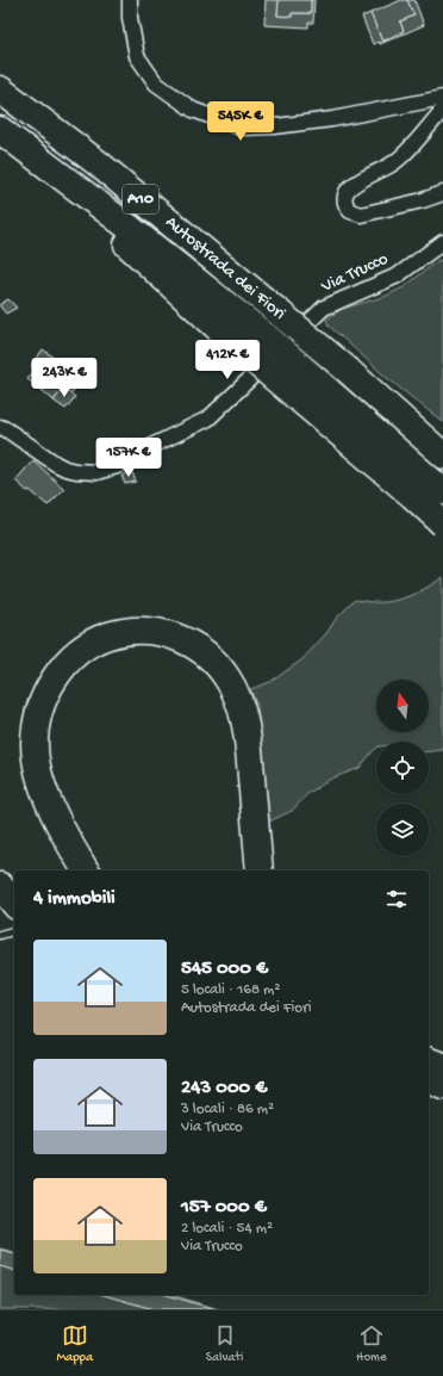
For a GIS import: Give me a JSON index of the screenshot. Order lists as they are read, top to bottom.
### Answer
{
  "streets": {
    "highway": ["A10", "Autostrada dei Fiori"],
    "street": ["Via Trucco"]
  },
  "north": "top",
  "page": {
    "price": [
      "545K €",
      "412K €",
      "243K €",
      "157K €"
    ],
    "heading": "4 immobili",
    "list": [
      {
        "name": "545 000 €",
        "note": "5 locali · 168 m² · Autostrada dei Fiori"
      },
      {
        "name": "243 000 €",
        "note": "3 locali · 86 m² · Via Trucco"
      },
      {
        "name": "157 000 €",
        "note": "2 locali · 54 m² · Via Trucco"
      }
    ],
    "tabs": ["Mappa", "Salvati", "Home"]
  }
}
